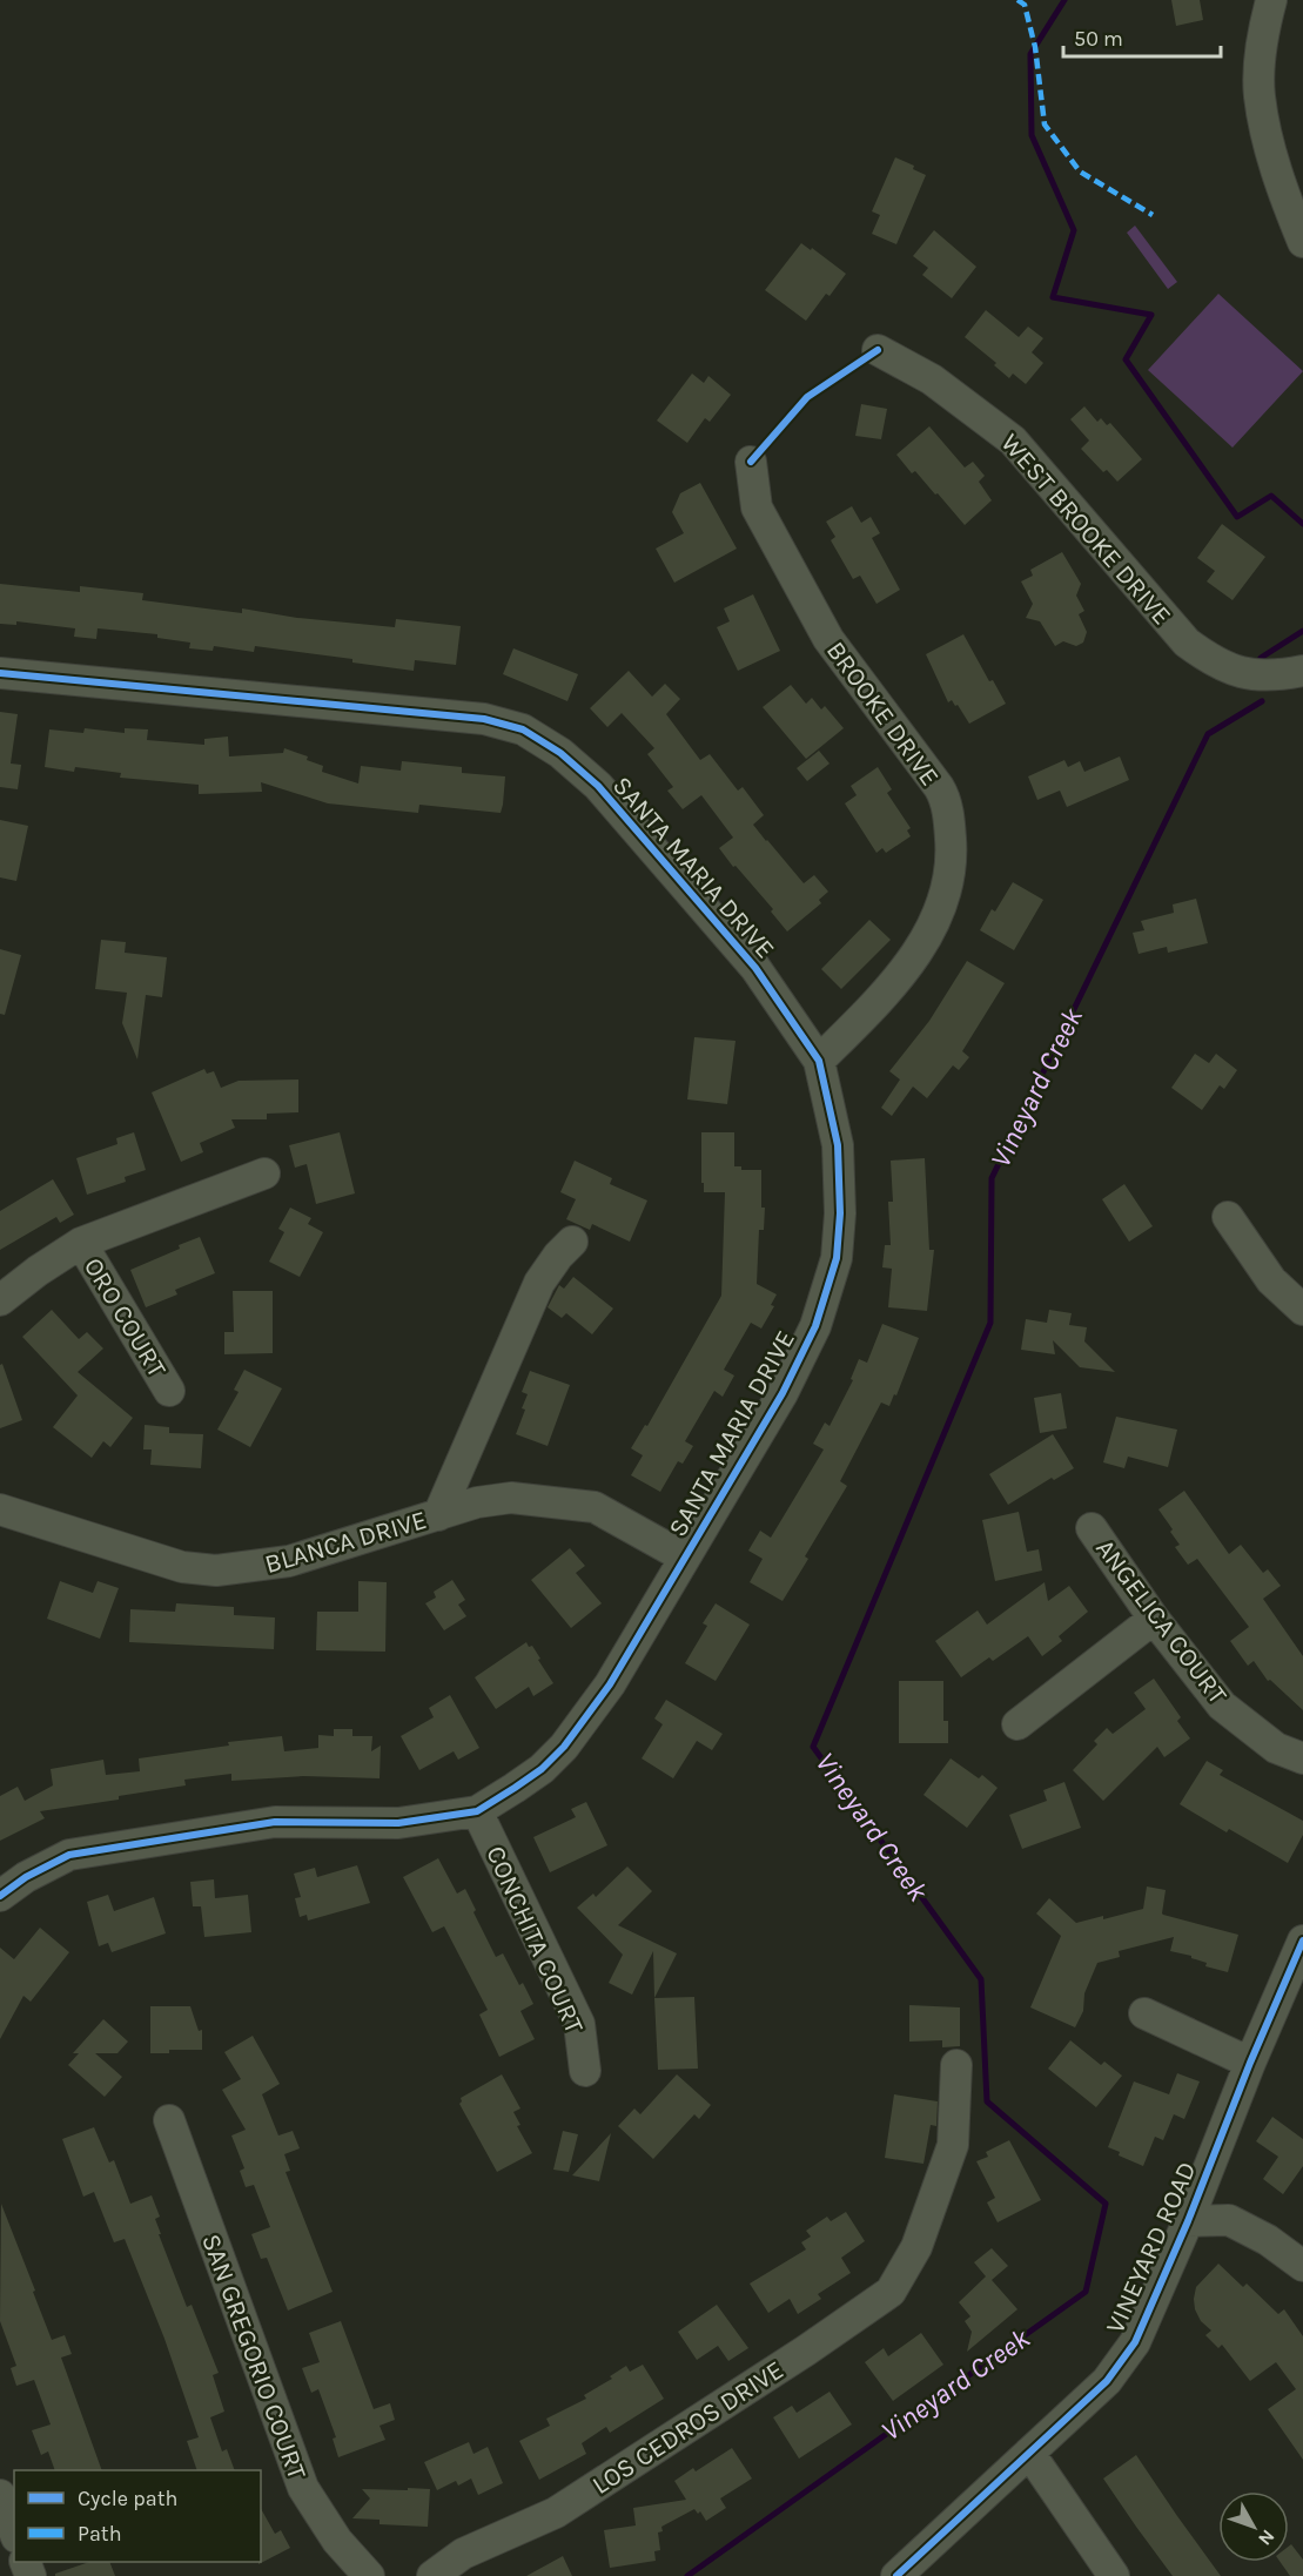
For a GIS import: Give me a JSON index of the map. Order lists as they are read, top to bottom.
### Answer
{
  "streets": {
    "street": [
      "WEST BROOKE DRIVE",
      "BROOKE DRIVE",
      "SANTA MARIA DRIVE",
      "ORO COURT",
      "BLANCA DRIVE",
      "ANGELICA COURT",
      "CONCHITA COURT",
      "VINEYARD ROAD",
      "SAN GREGORIO COURT",
      "LOS CEDROS DRIVE"
    ]
  },
  "crossings": [
    ["BROOKE DRIVE", "SANTA MARIA DRIVE"],
    ["SANTA MARIA DRIVE", "BLANCA DRIVE"],
    ["SANTA MARIA DRIVE", "CONCHITA COURT"]
  ],
  "water": ["Vineyard Creek"],
  "legend": ["Cycle path", "Path"],
  "scale_bar": "50 m",
  "north": "bottom right"
}
